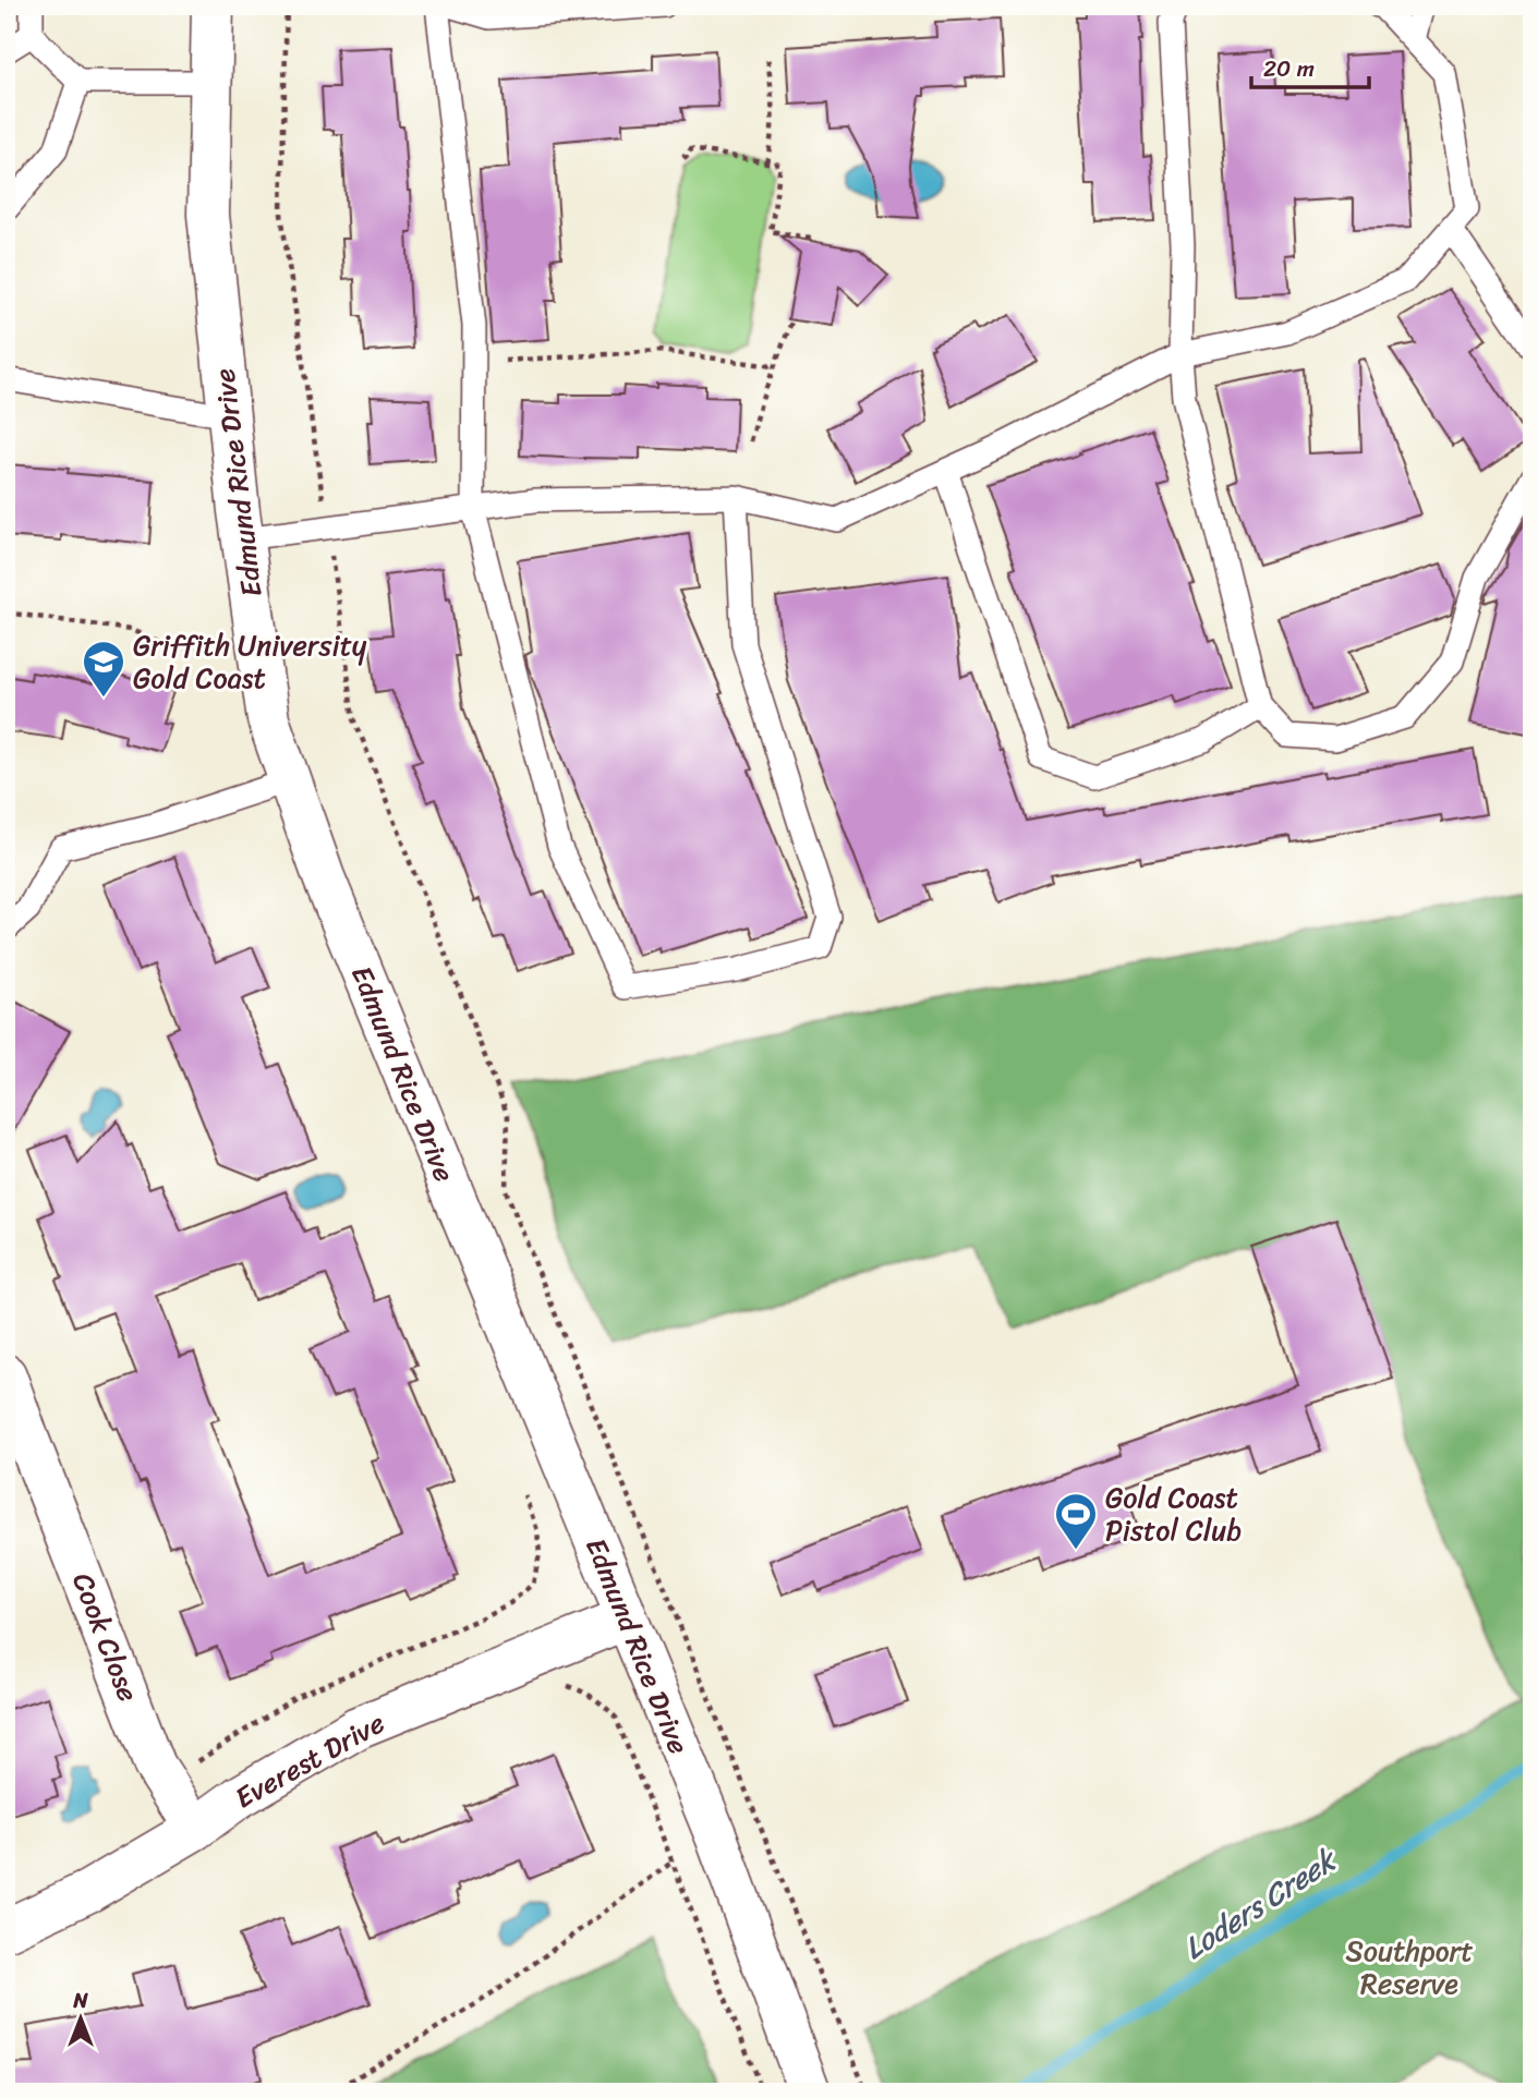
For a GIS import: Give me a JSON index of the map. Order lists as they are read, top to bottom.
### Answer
{
  "streets": {
    "street": ["Edmund Rice Drive", "Cook Close", "Everest Drive"]
  },
  "crossings": [
    ["Edmund Rice Drive", "Everest Drive"],
    ["Cook Close", "Everest Drive"]
  ],
  "water": ["Loders Creek"],
  "parks": ["Southport Reserve"],
  "places": {
    "school or university": ["Griffith University Gold Coast"],
    "sports": ["Gold Coast Pistol Club"]
  },
  "scale_bar": "20 m",
  "north": "top"
}
